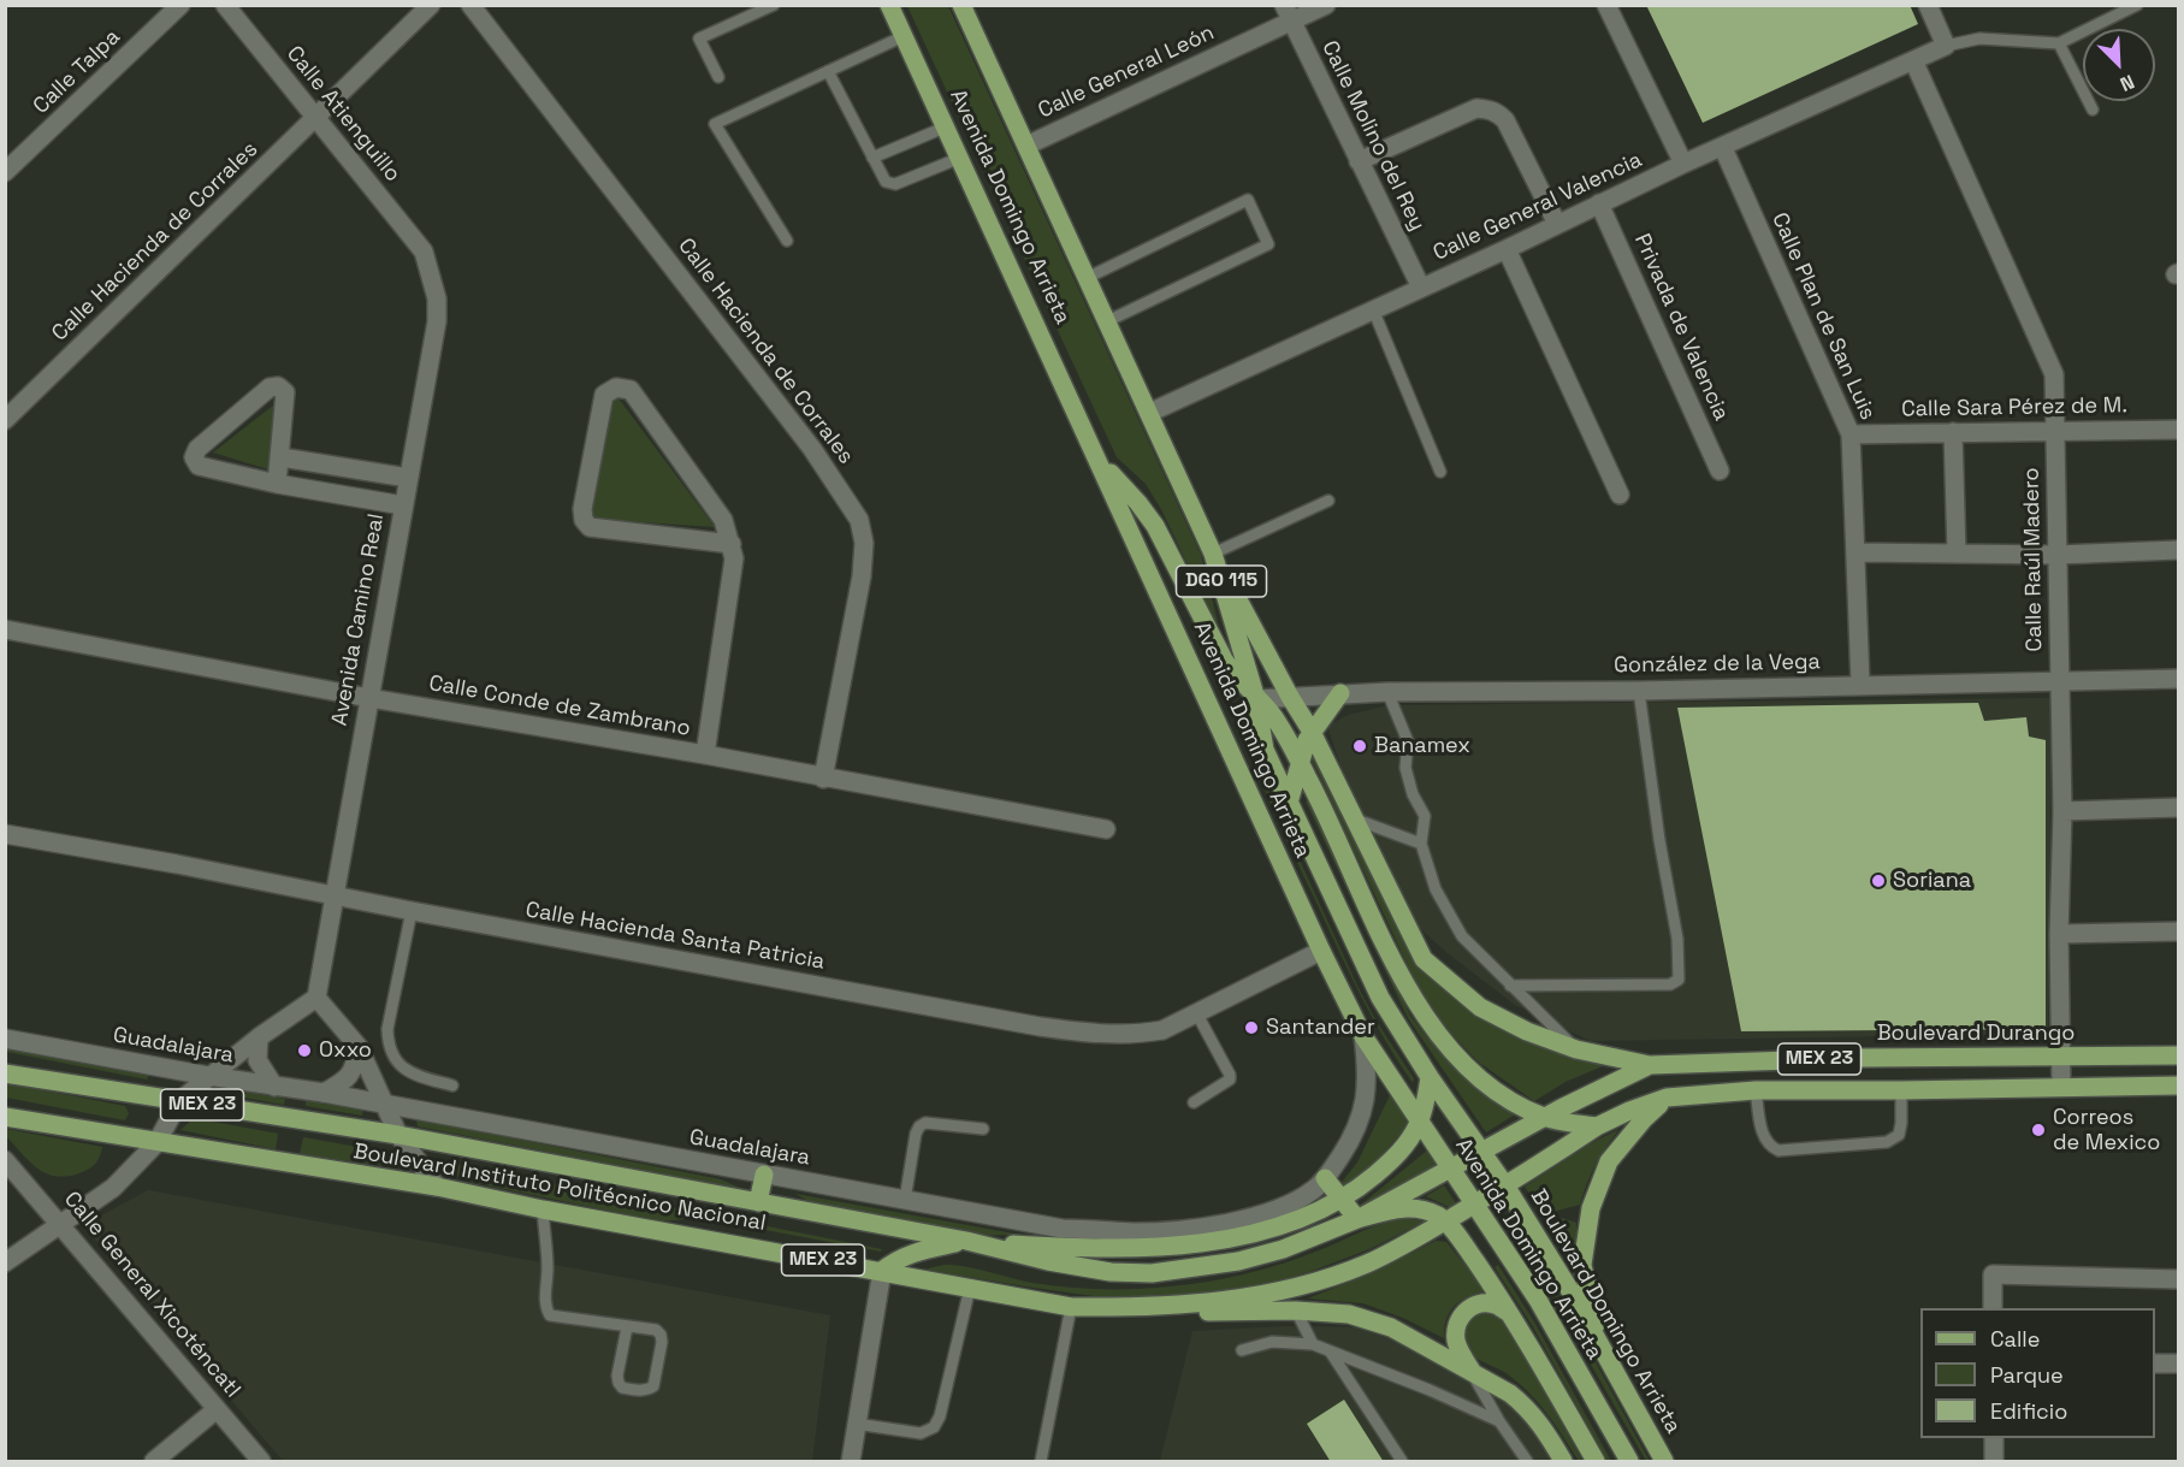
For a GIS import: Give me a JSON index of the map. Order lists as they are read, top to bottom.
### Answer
{
  "streets": {
    "main road": [
      "Avenida Domingo Arrieta",
      "DGO 115",
      "Boulevard Durango",
      "MEX 23",
      "Boulevard Instituto Politécnico Nacional",
      "Boulevard Domingo Arrieta"
    ],
    "street": [
      "Calle Talpa",
      "Calle General León",
      "Calle Atienguillo",
      "Calle Molino del Rey",
      "Calle General Valencia",
      "Calle Hacienda de Corrales",
      "Calle Plan de San Luis",
      "Privada de Valencia",
      "Calle Sara Pérez de M.",
      "Calle Raúl Madero",
      "Avenida Camino Real",
      "González de la Vega",
      "Calle Conde de Zambrano",
      "Calle Hacienda Santa Patricia",
      "Guadalajara",
      "Calle General Xicoténcatl"
    ]
  },
  "crossings": [
    ["Calle General León", "Calle Molino del Rey"],
    ["Calle General León", "Avenida Domingo Arrieta"],
    ["Calle Atienguillo", "Calle Hacienda de Corrales"],
    ["Calle Atienguillo", "Avenida Camino Real"],
    ["Calle Molino del Rey", "Calle General Valencia"],
    ["Avenida Domingo Arrieta", "Calle General Valencia"],
    ["Avenida Domingo Arrieta", "González de la Vega"],
    ["Avenida Domingo Arrieta", "Calle Hacienda Santa Patricia"],
    ["Avenida Domingo Arrieta", "Boulevard Durango"],
    ["Avenida Domingo Arrieta", "Guadalajara"],
    ["Avenida Domingo Arrieta", "MEX 23"],
    ["Avenida Domingo Arrieta", "Boulevard Instituto Politécnico Nacional"],
    ["Avenida Domingo Arrieta", "Boulevard Domingo Arrieta"],
    ["Calle General Valencia", "Calle Plan de San Luis"],
    ["Calle General Valencia", "Privada de Valencia"],
    ["Calle General Valencia", "Calle Raúl Madero"],
    ["Calle Hacienda de Corrales", "Calle Conde de Zambrano"],
    ["Calle Plan de San Luis", "Calle Sara Pérez de M."],
    ["Calle Plan de San Luis", "González de la Vega"],
    ["Calle Sara Pérez de M.", "Calle Raúl Madero"],
    ["Calle Raúl Madero", "González de la Vega"],
    ["Calle Raúl Madero", "Boulevard Durango"],
    ["Calle Raúl Madero", "MEX 23"],
    ["Avenida Camino Real", "Calle Conde de Zambrano"],
    ["Avenida Camino Real", "Calle Hacienda Santa Patricia"],
    ["Avenida Camino Real", "Guadalajara"],
    ["Boulevard Durango", "MEX 23"],
    ["MEX 23", "Boulevard Instituto Politécnico Nacional"],
    ["MEX 23", "Boulevard Domingo Arrieta"]
  ],
  "places": [
    "Banamex",
    "Soriana",
    "Santander",
    "Oxxo",
    "Correos de Mexico"
  ],
  "legend": ["Calle", "Parque", "Edificio"],
  "north": "bottom right"
}
